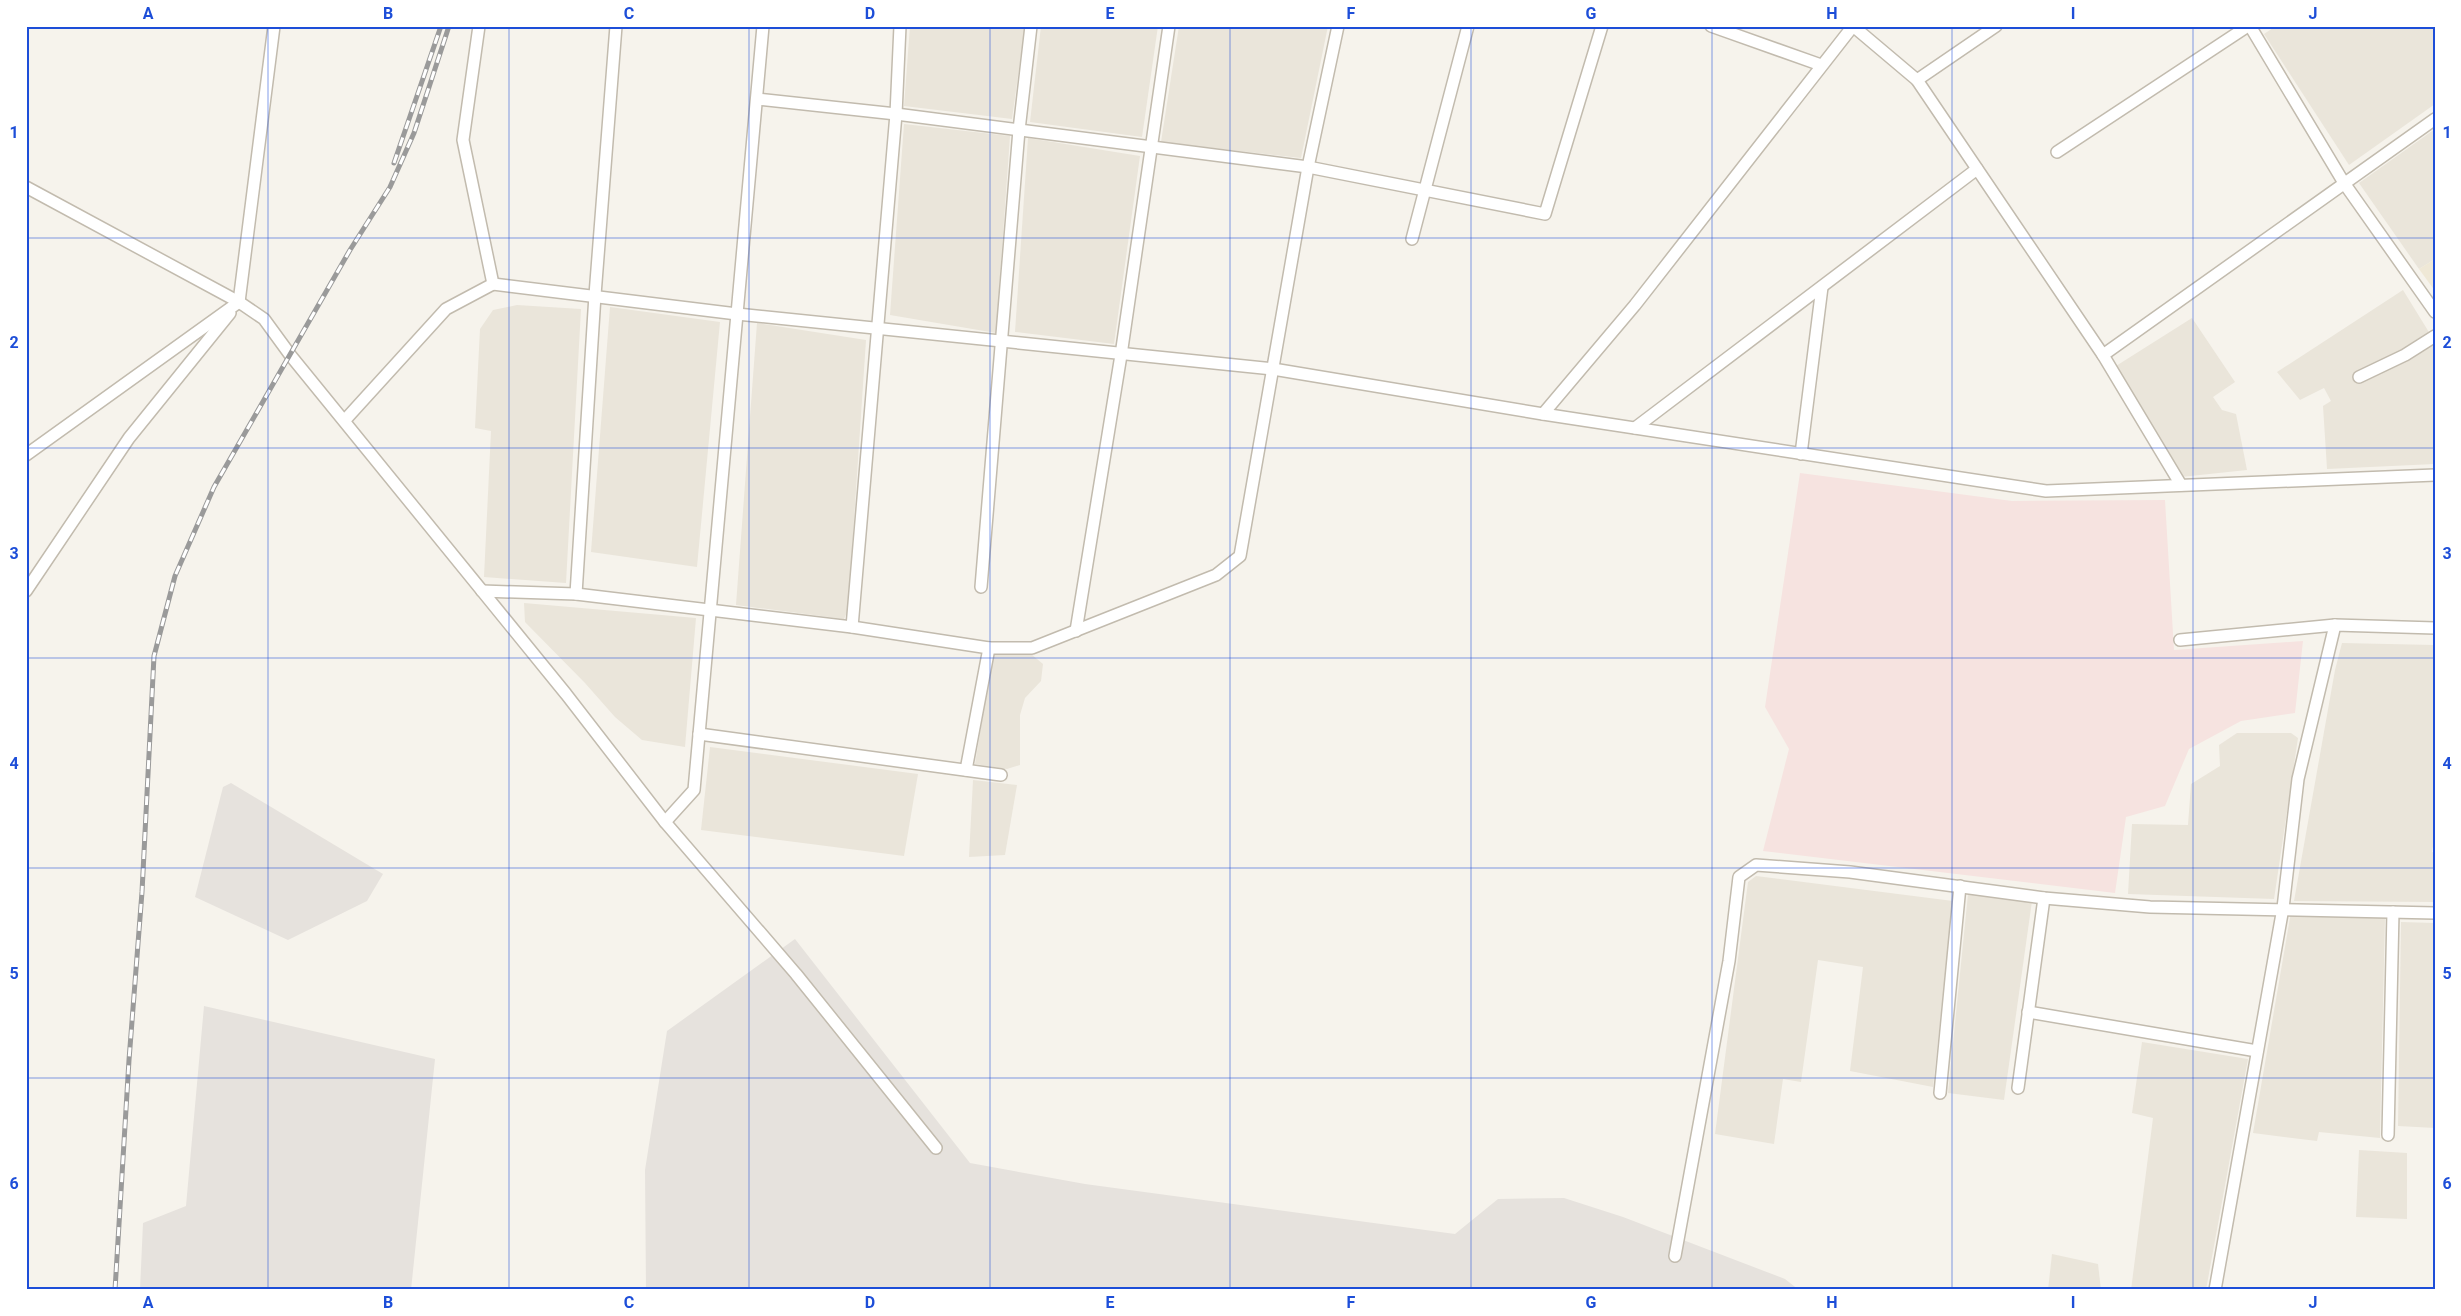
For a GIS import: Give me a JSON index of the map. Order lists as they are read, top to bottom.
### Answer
{
  "grid": {
    "columns": [
      "A",
      "B",
      "C",
      "D",
      "E",
      "F",
      "G",
      "H",
      "I",
      "J"
    ],
    "rows": [
      "1",
      "2",
      "3",
      "4",
      "5",
      "6"
    ]
  }
}
